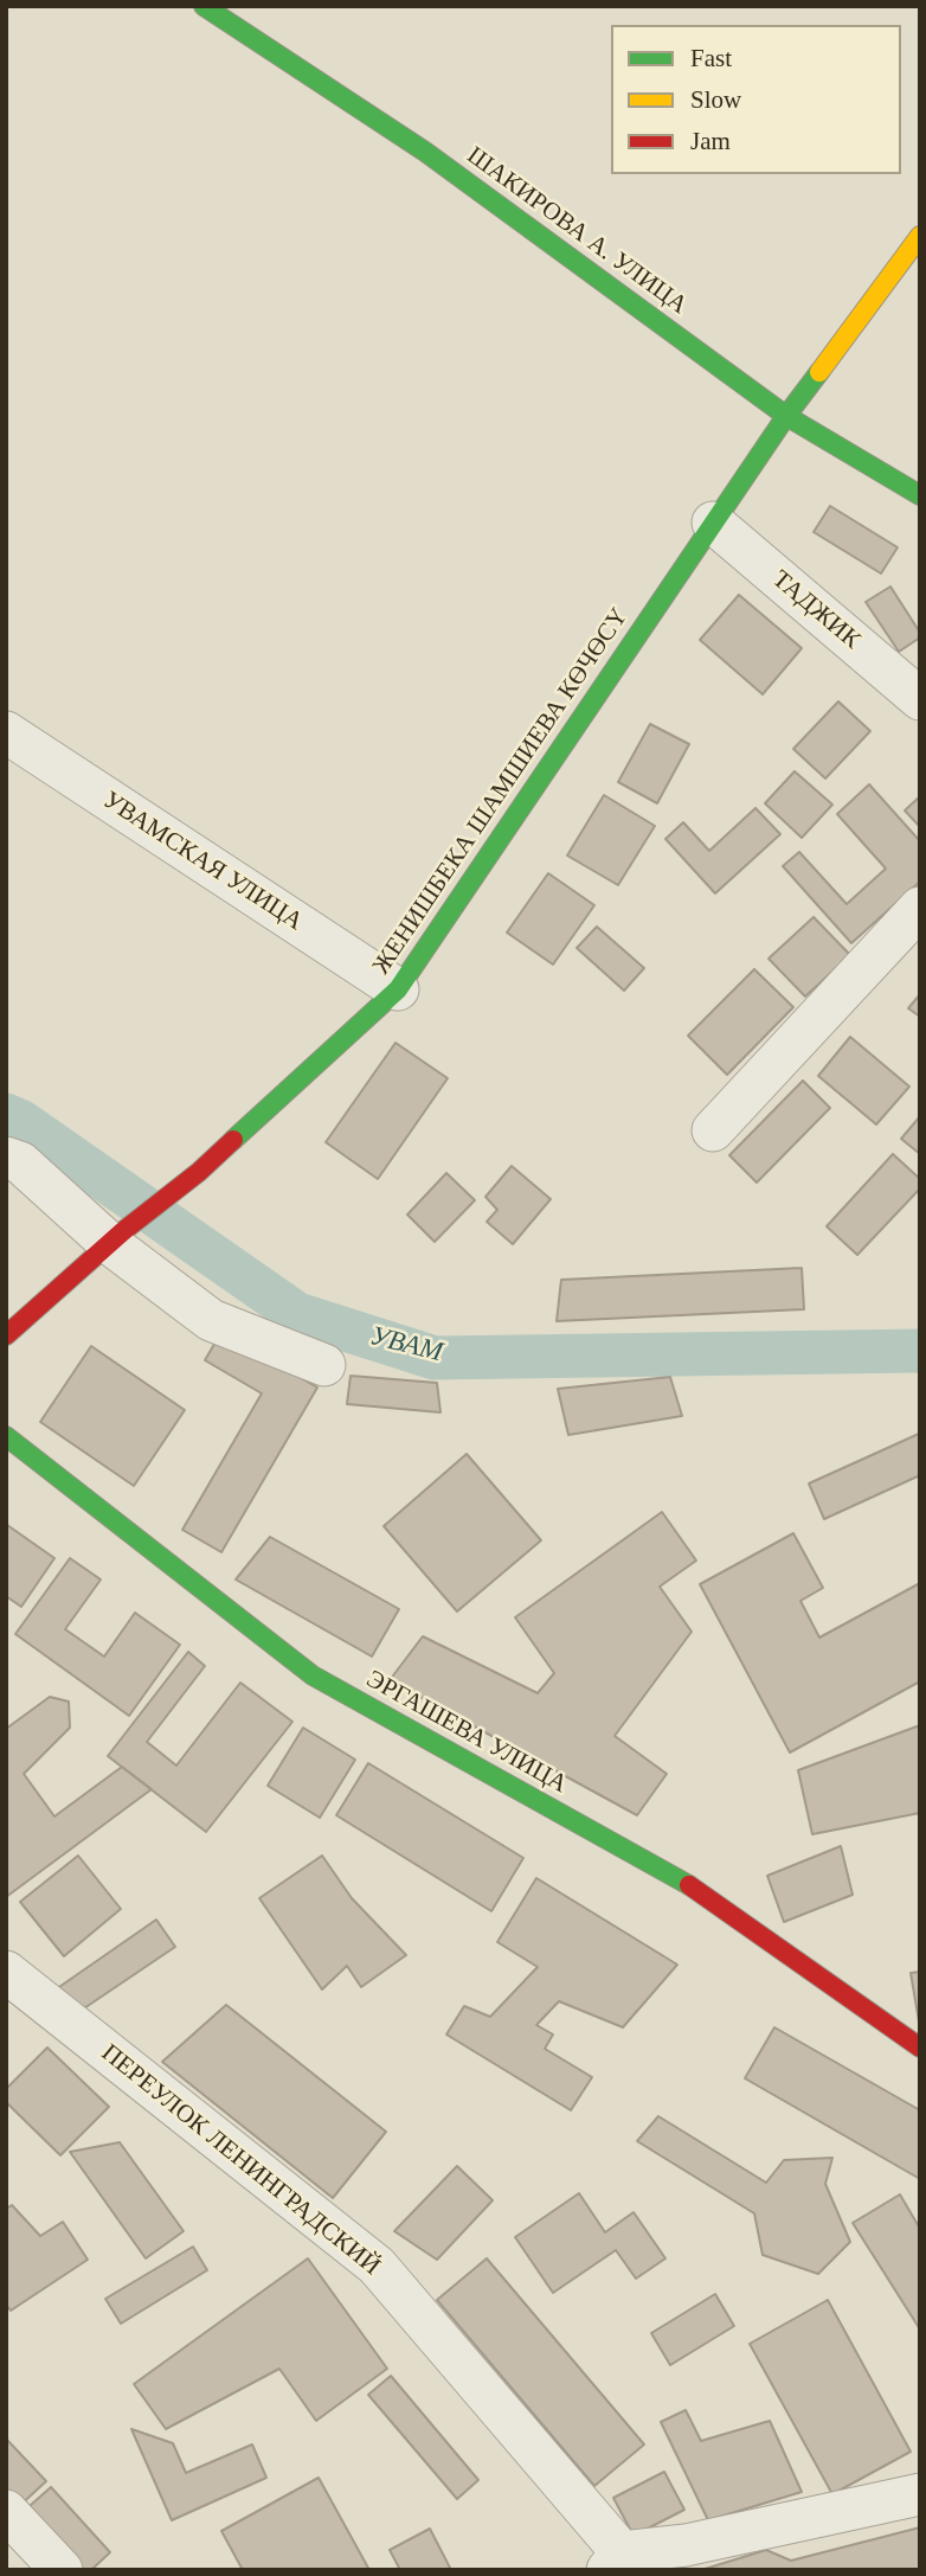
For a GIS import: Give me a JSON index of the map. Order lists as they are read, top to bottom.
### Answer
{
  "streets": {
    "street": [
      "ШАКИРОВА А. УЛИЦА",
      "ТАДЖИК",
      "ЖЕНИШБЕКА ШАМШИЕВА КӨЧӨСҮ",
      "УВАМСКАЯ УЛИЦА",
      "ЭРГАШЕВА УЛИЦА",
      "ПЕРЕУЛОК ЛЕНИНГРАДСКИЙ"
    ]
  },
  "crossings": [
    ["ШАКИРОВА А. УЛИЦА", "ЖЕНИШБЕКА ШАМШИЕВА КӨЧӨСҮ"],
    ["ТАДЖИК", "ЖЕНИШБЕКА ШАМШИЕВА КӨЧӨСҮ"],
    ["ЖЕНИШБЕКА ШАМШИЕВА КӨЧӨСҮ", "УВАМСКАЯ УЛИЦА"]
  ],
  "water": ["УВАМ"],
  "legend": ["Fast", "Slow", "Jam"]
}
